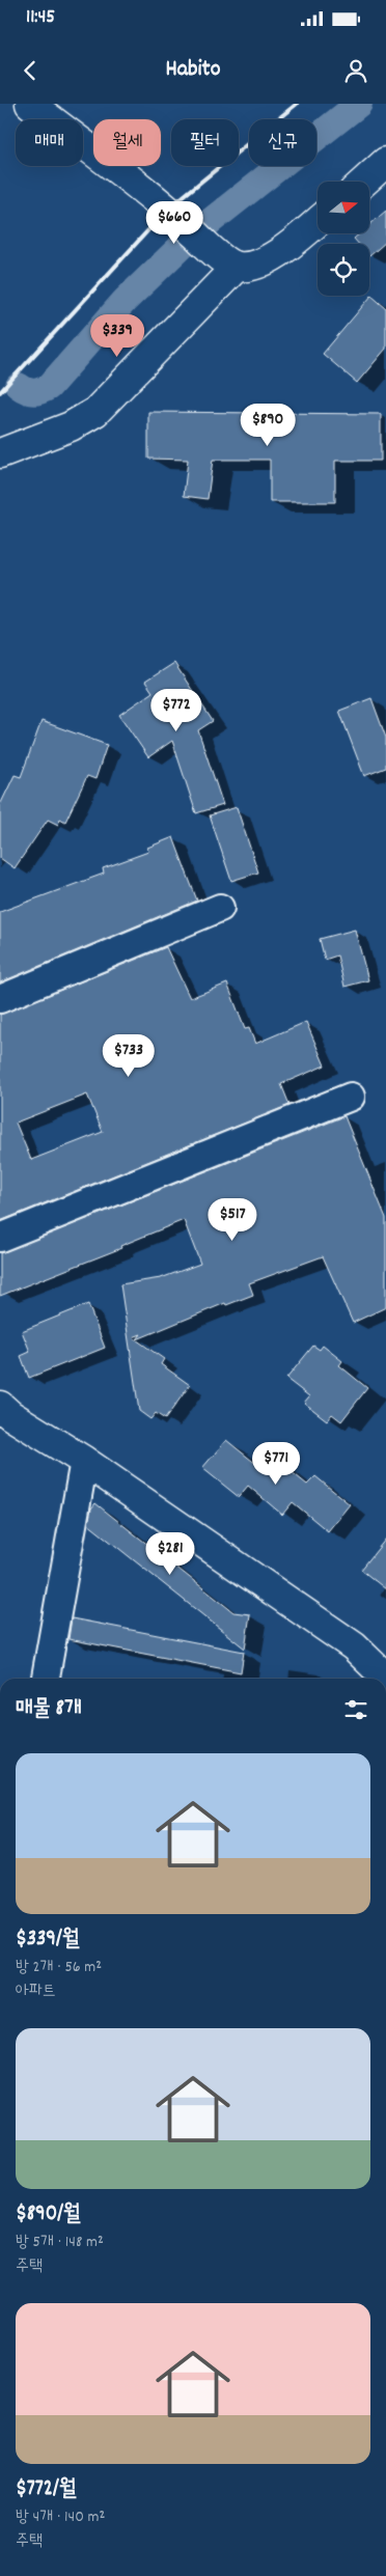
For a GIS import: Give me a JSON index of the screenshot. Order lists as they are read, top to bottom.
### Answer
{
  "north": "right",
  "page": {
    "status": "11:45",
    "header": "Habito",
    "chip": [
      "매매",
      "월세",
      "필터",
      "신규"
    ],
    "price": [
      "$660",
      "$339",
      "$890",
      "$772",
      "$733",
      "$517",
      "$771",
      "$281"
    ],
    "heading": "매물 8개",
    "list": [
      {
        "name": "$339/월",
        "note": "방 2개 · 56 m² · 아파트"
      },
      {
        "name": "$890/월",
        "note": "방 5개 · 148 m² · 주택"
      },
      {
        "name": "$772/월",
        "note": "방 4개 · 140 m² · 주택"
      }
    ]
  }
}
